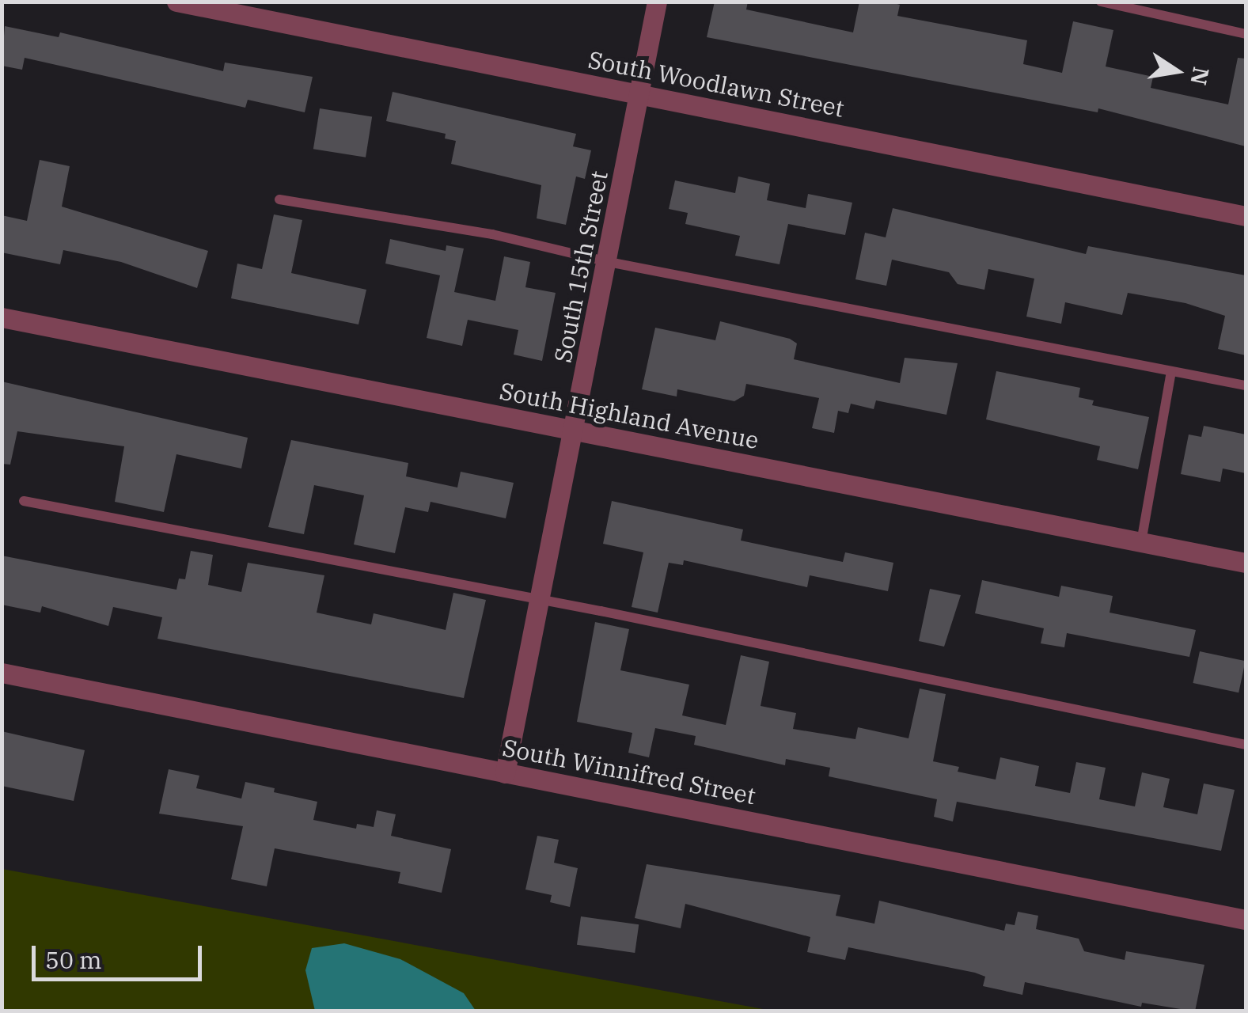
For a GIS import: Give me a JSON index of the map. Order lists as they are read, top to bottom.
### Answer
{
  "streets": {
    "street": [
      "South Woodlawn Street",
      "South 15th Street",
      "South Highland Avenue",
      "South Winnifred Street"
    ]
  },
  "crossings": [
    ["South Woodlawn Street", "South 15th Street"],
    ["South 15th Street", "South Highland Avenue"],
    ["South 15th Street", "South Winnifred Street"]
  ],
  "scale_bar": "50 m",
  "north": "right"
}
